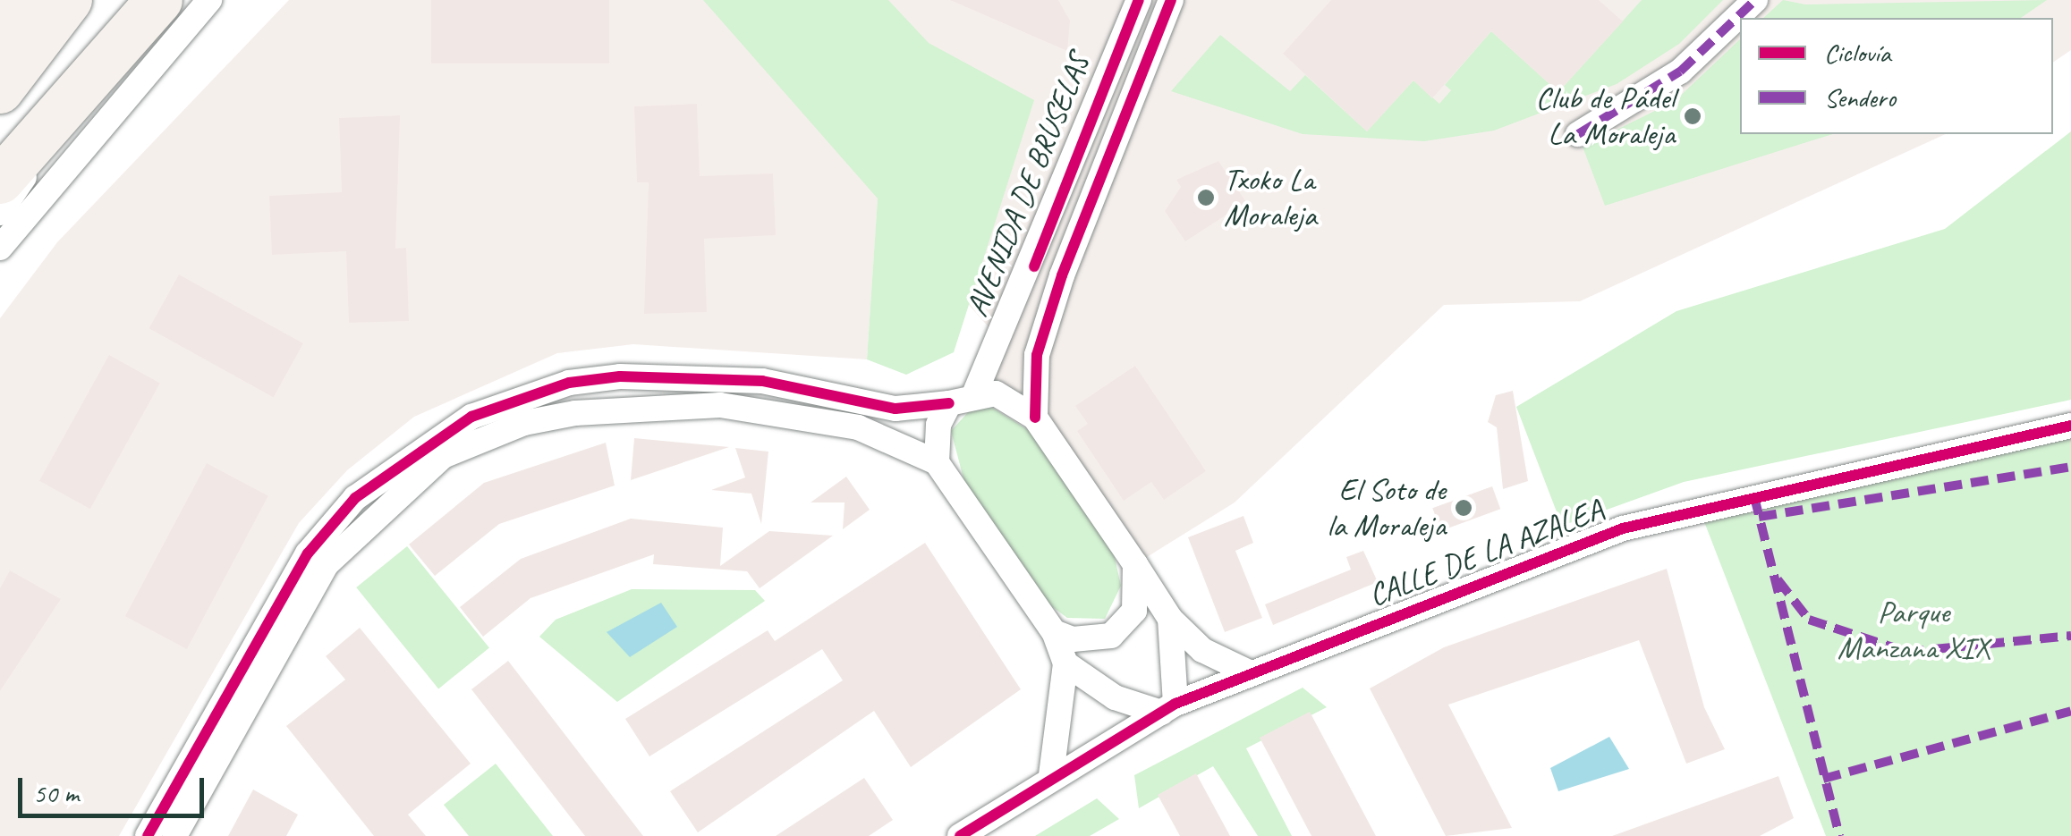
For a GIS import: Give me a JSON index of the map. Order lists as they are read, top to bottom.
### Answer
{
  "streets": {
    "street": ["AVENIDA DE BRUSELAS", "CALLE DE LA AZALEA"]
  },
  "parks": ["Parque Manzana XIX"],
  "places": ["Club de Pádel La Moraleja", "Txoko La Moraleja", "El Soto de la Moraleja"],
  "legend": ["Ciclovía", "Sendero"],
  "scale_bar": "50 m"
}
